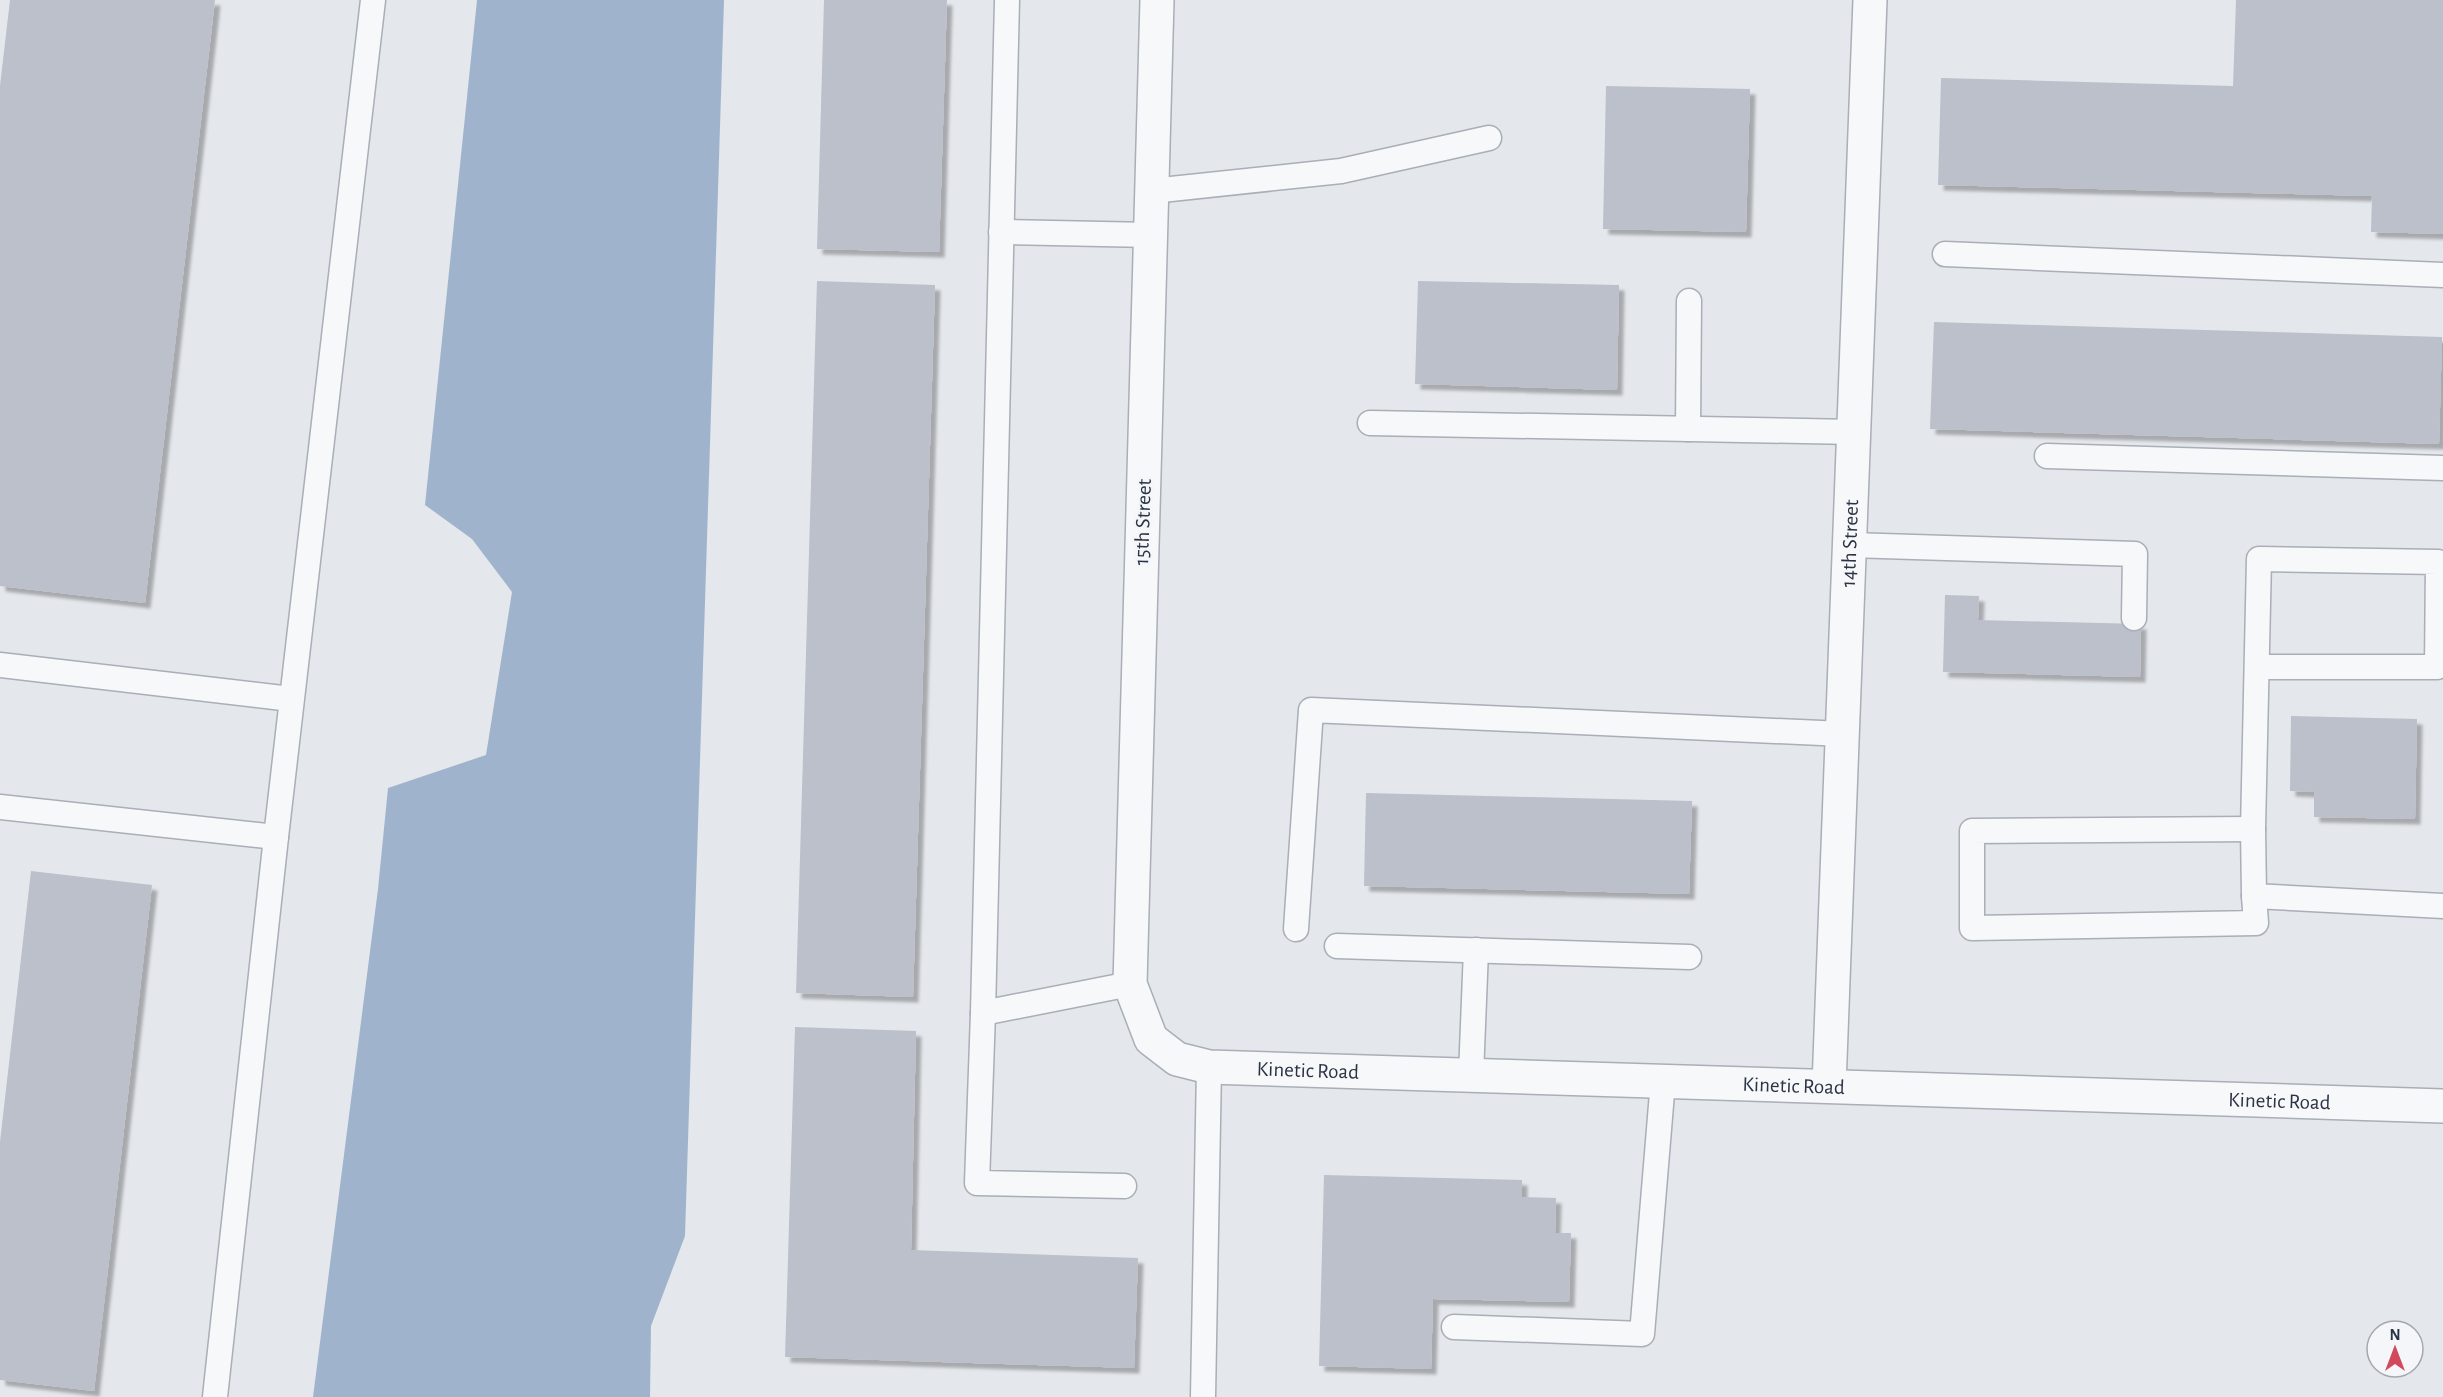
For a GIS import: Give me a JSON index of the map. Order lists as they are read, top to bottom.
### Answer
{
  "streets": {
    "street": ["15th Street", "14th Street", "Kinetic Road"]
  },
  "crossings": [
    ["15th Street", "Kinetic Road"],
    ["14th Street", "Kinetic Road"]
  ],
  "north": "top"
}
